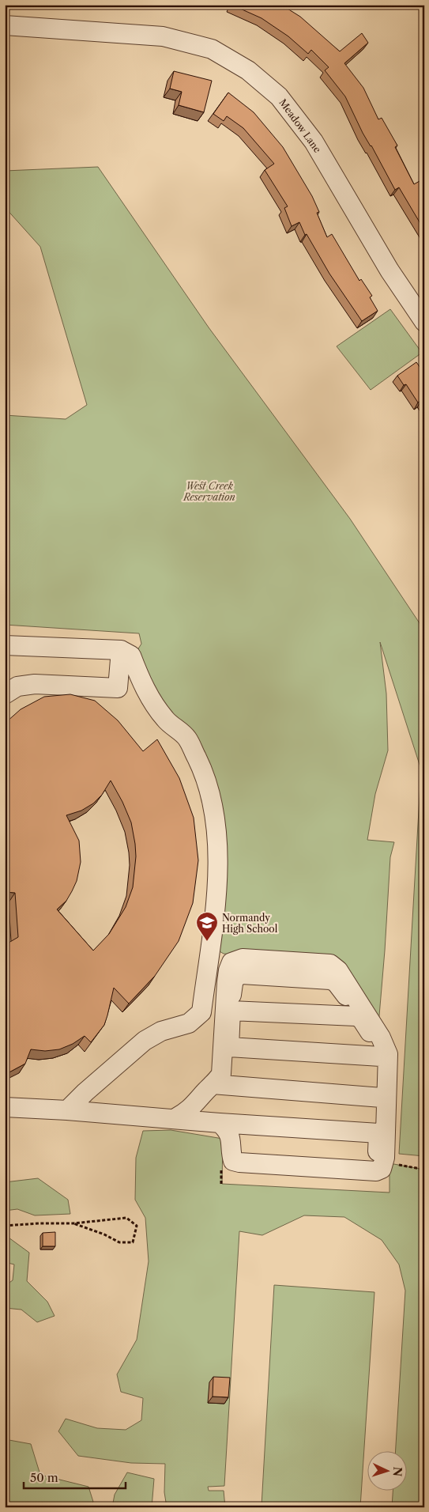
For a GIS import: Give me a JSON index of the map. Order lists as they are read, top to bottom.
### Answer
{
  "streets": {
    "street": ["Meadow Lane"]
  },
  "parks": ["West Creek Reservation"],
  "places": {
    "school or university": ["Normandy High School"]
  },
  "scale_bar": "50 m",
  "north": "right"
}
